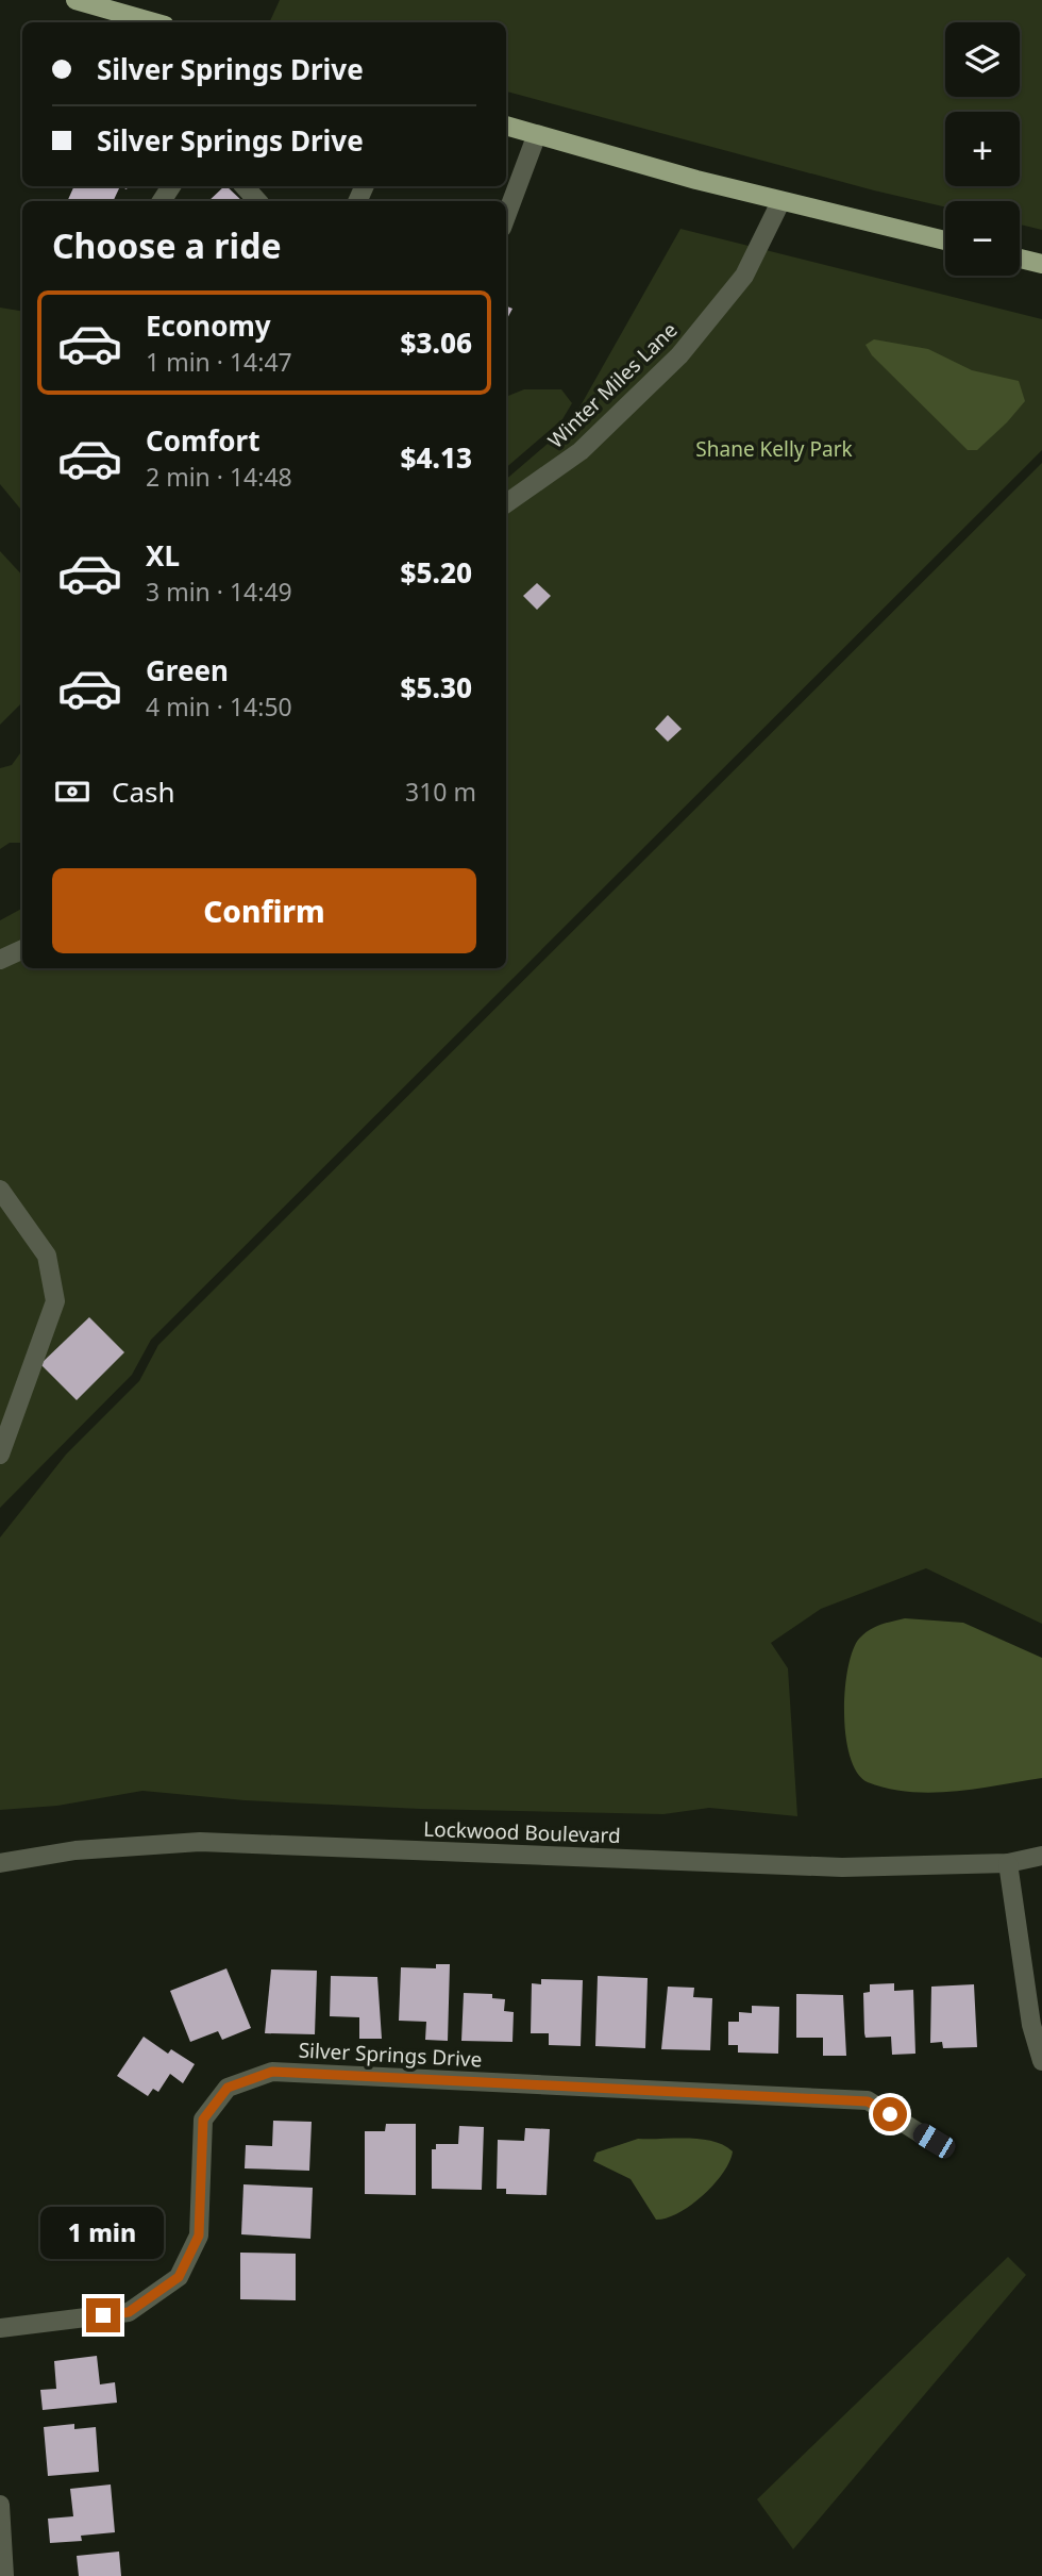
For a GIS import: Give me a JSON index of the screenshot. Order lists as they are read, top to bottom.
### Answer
{
  "streets": {
    "street": ["Winter Miles Lane", "Lockwood Boulevard", "Silver Springs Drive"]
  },
  "parks": ["Shane Kelly Park"],
  "page": {
    "map_buttons": ["+", "−"],
    "banner": ["Silver Springs Drive", "Silver Springs Drive"],
    "heading": "Choose a ride",
    "list": [
      {
        "name": "Economy",
        "note": "1 min · 14:47",
        "value": "$3.06"
      },
      {
        "name": "Comfort",
        "note": "2 min · 14:48",
        "value": "$4.13"
      },
      {
        "name": "XL",
        "note": "3 min · 14:49",
        "value": "$5.20"
      },
      {
        "name": "Green",
        "note": "4 min · 14:50",
        "value": "$5.30"
      }
    ],
    "pay": ["Cash", "310 m"],
    "buttons": "Confirm",
    "bubble": "1 min"
  }
}
